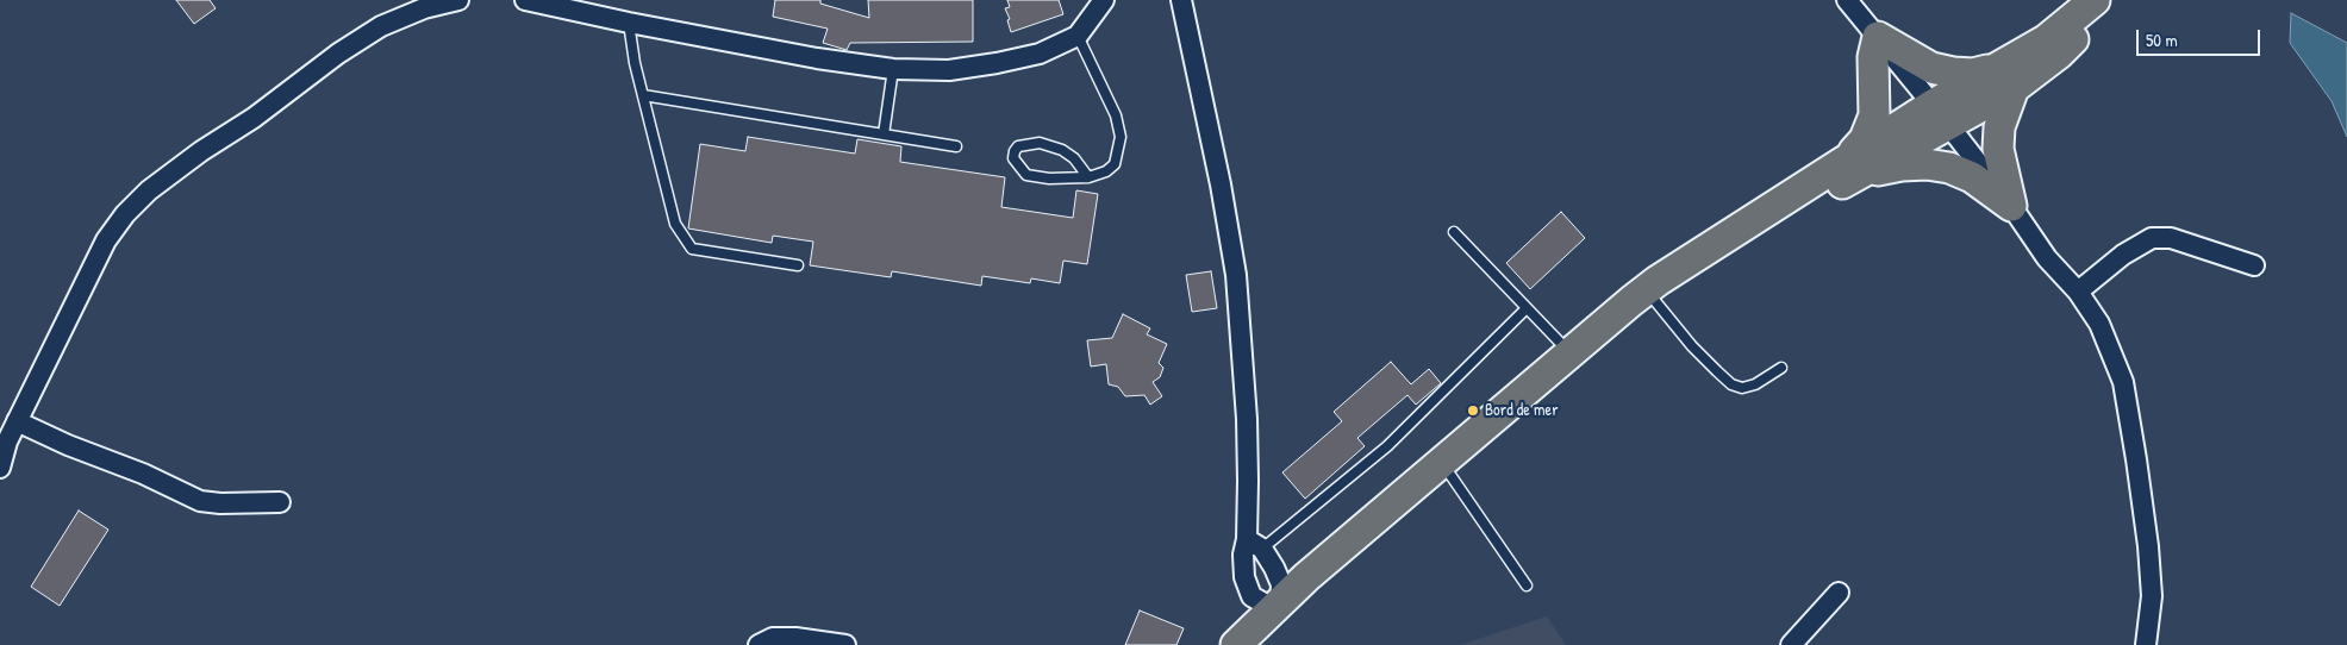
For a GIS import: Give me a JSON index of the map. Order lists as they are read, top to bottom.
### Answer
{
  "places": ["Bord de mer"],
  "scale_bar": "50 m"
}
